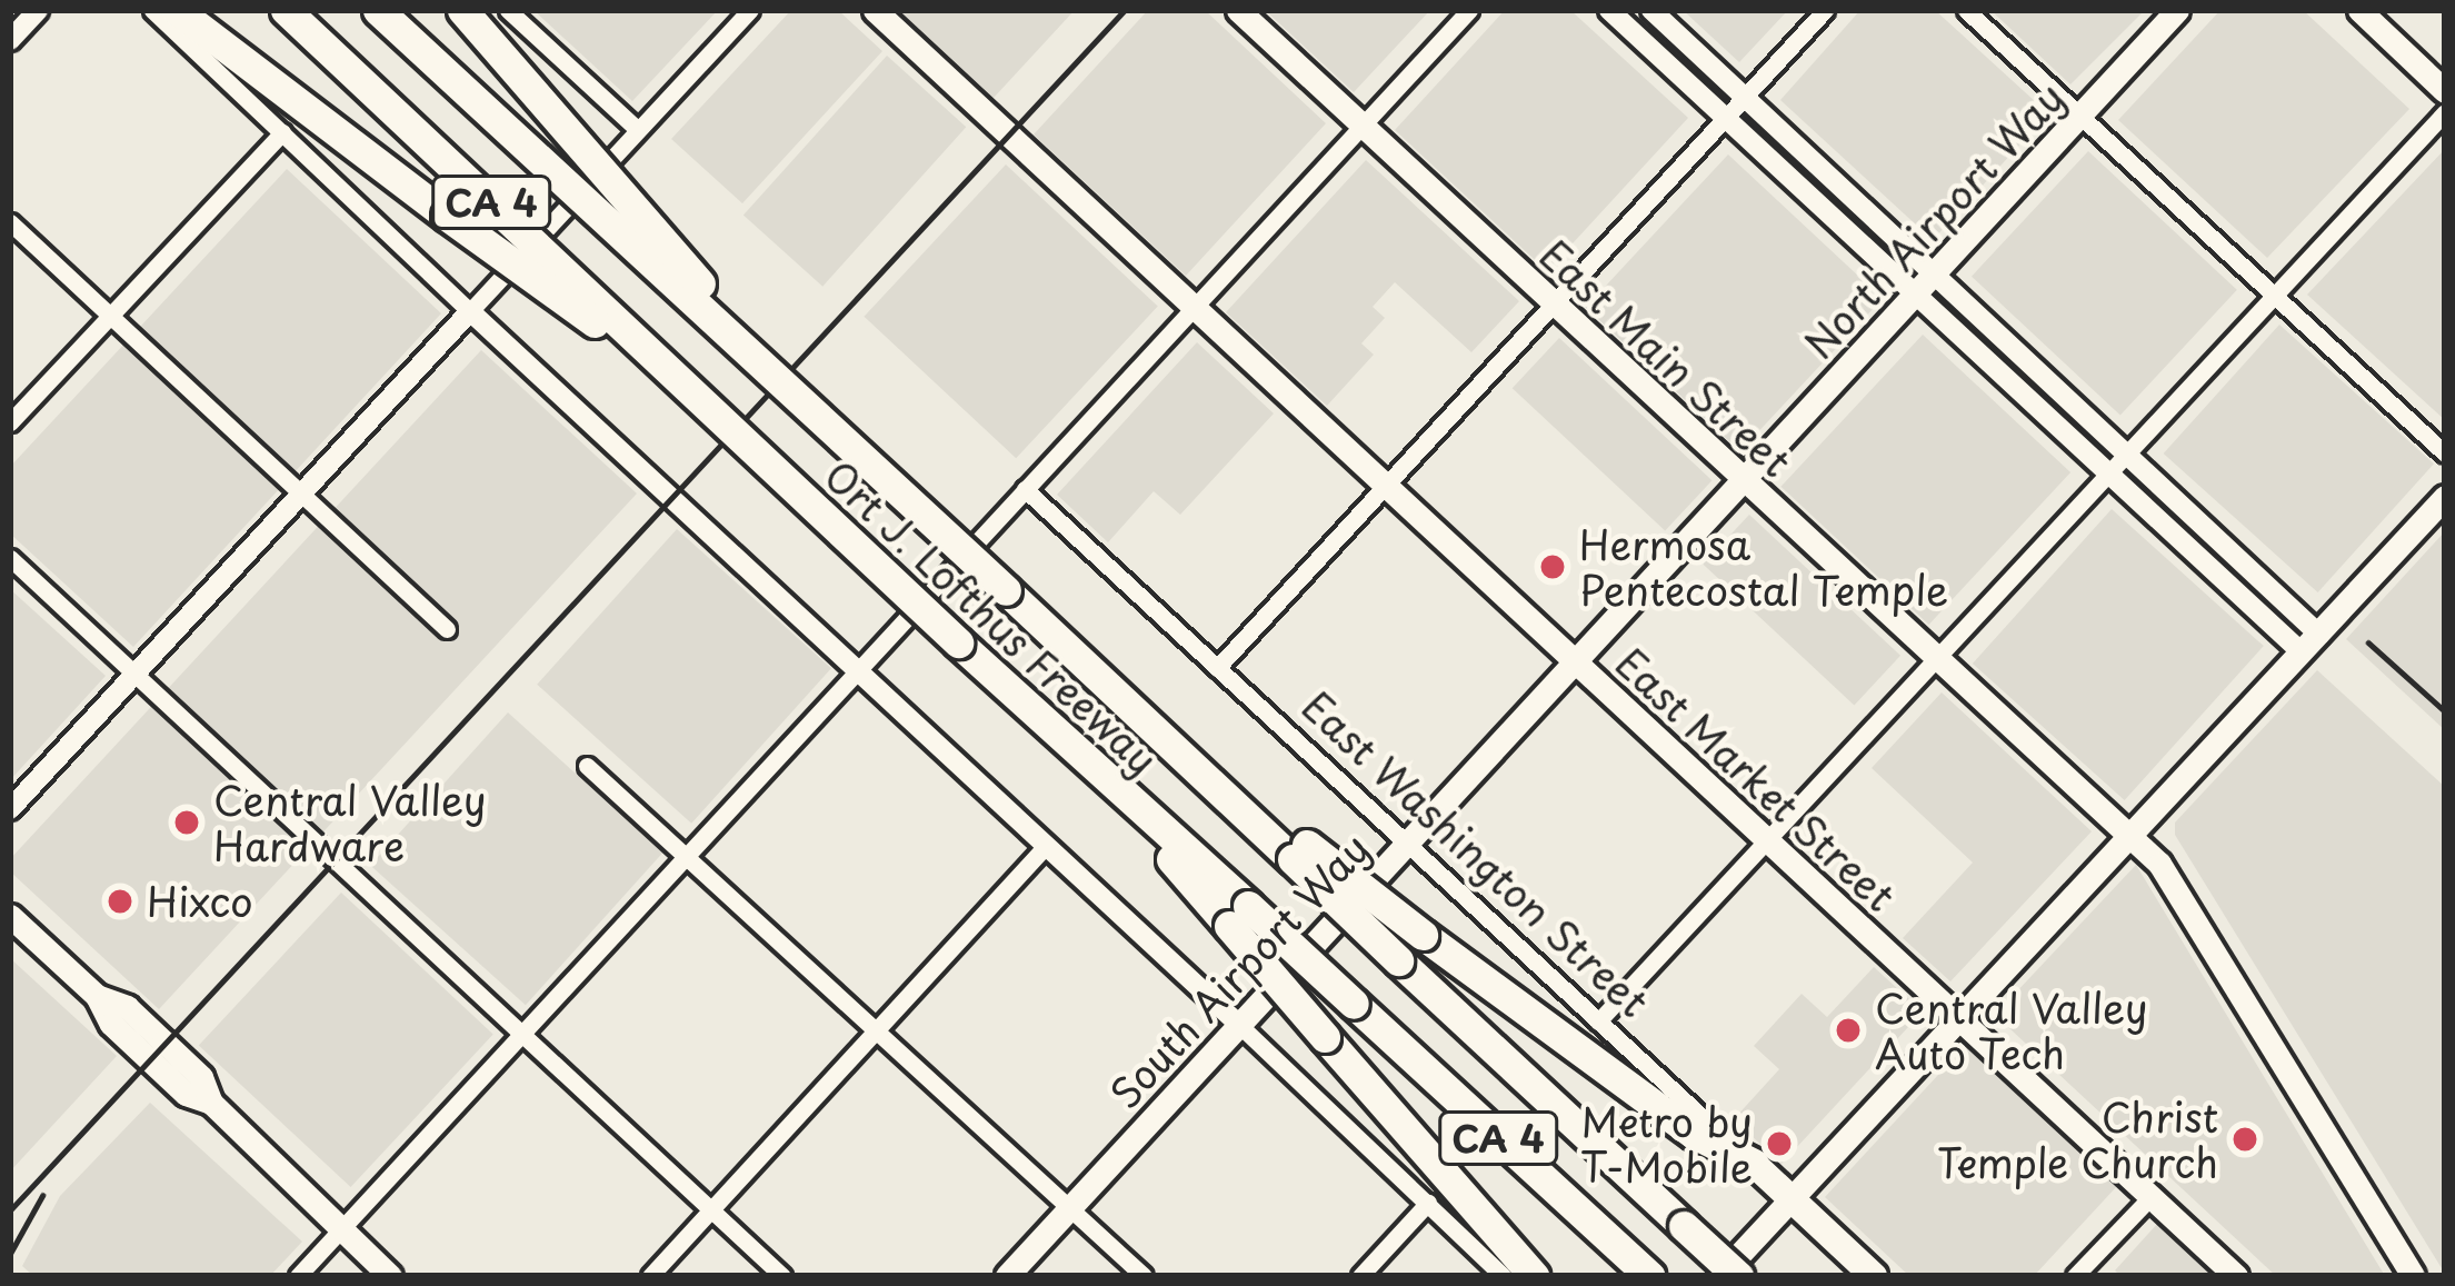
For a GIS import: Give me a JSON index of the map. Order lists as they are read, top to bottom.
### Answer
{
  "streets": {
    "highway": ["CA 4", "Ort J. Lofthus Freeway"],
    "main road": [
      "North Airport Way",
      "East Main Street",
      "East Market Street",
      "East Washington Street",
      "South Airport Way"
    ]
  },
  "crossings": [
    ["CA 4", "Ort J. Lofthus Freeway"],
    ["North Airport Way", "East Main Street"],
    ["North Airport Way", "South Airport Way"],
    ["East Main Street", "South Airport Way"],
    ["East Market Street", "South Airport Way"],
    ["East Washington Street", "South Airport Way"]
  ],
  "places": [
    "Hermosa Pentecostal Temple",
    "Central Valley Hardware",
    "Hixco",
    "Central Valley Auto Tech",
    "Christ Temple Church",
    "Metro by T-Mobile"
  ]
}
